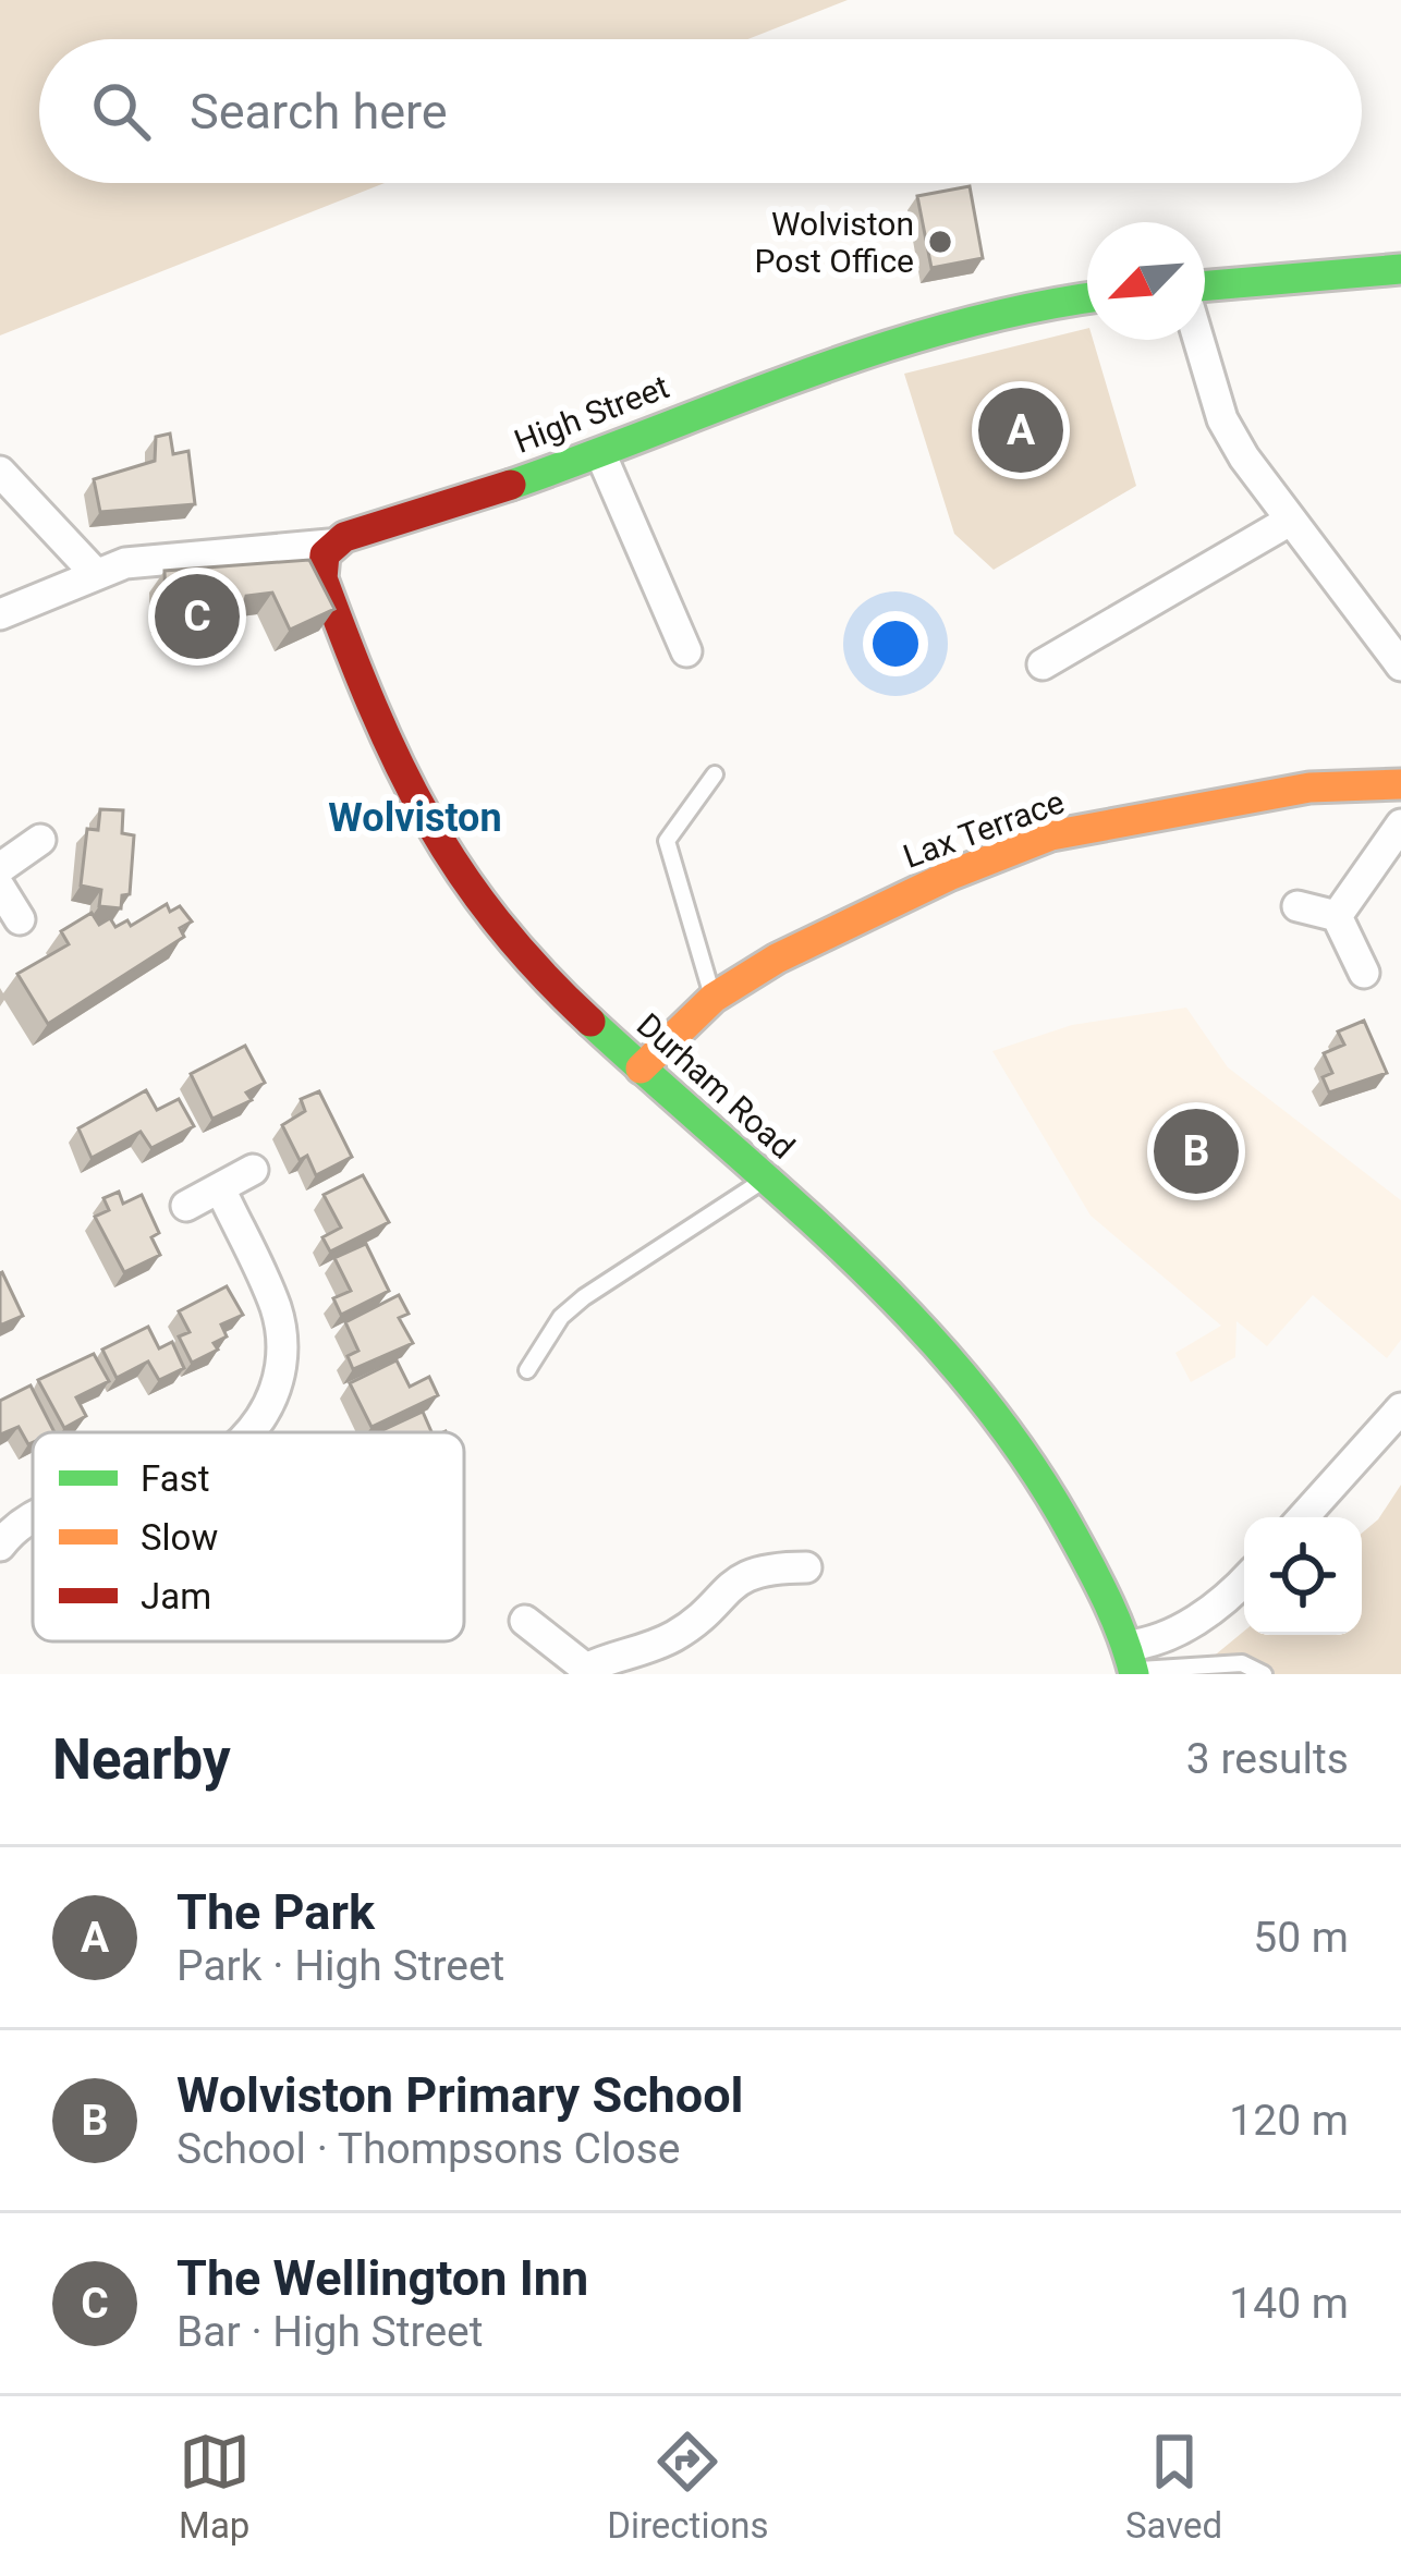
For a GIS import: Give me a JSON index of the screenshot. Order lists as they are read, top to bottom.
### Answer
{
  "streets": {
    "street": ["High Street", "Lax Terrace", "Durham Road"]
  },
  "crossings": [
    ["High Street", "Durham Road"],
    ["Lax Terrace", "Durham Road"]
  ],
  "districts": ["Wolviston"],
  "places": ["Wolviston Post Office"],
  "legend": ["Fast", "Slow", "Jam"],
  "north": "bottom left",
  "page": {
    "search": "Search here",
    "pins": ["A", "C", "B"],
    "heading": ["Nearby", "3 results"],
    "list": [
      {
        "mark": "A",
        "name": "The Park",
        "note": "Park · High Street",
        "value": "50 m"
      },
      {
        "mark": "B",
        "name": "Wolviston Primary School",
        "note": "School · Thompsons Close",
        "value": "120 m"
      },
      {
        "mark": "C",
        "name": "The Wellington Inn",
        "note": "Bar · High Street",
        "value": "140 m"
      }
    ],
    "nav": ["Map", "Directions", "Saved"]
  }
}
